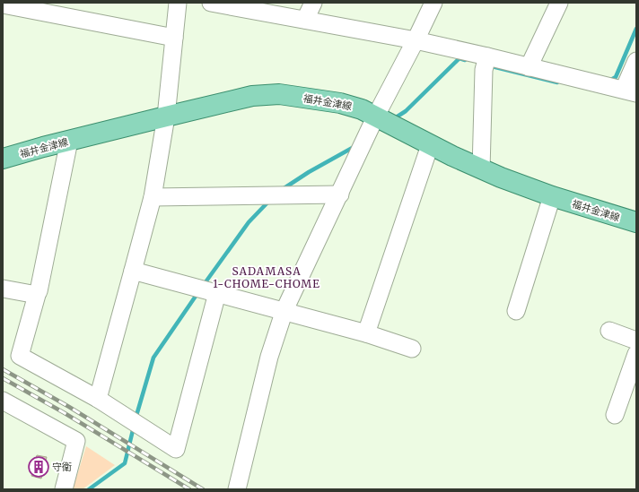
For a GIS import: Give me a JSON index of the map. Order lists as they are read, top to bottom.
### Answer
{
  "streets": {
    "main road": ["福井金津線"]
  },
  "districts": ["SADAMASA 1-CHOME-CHOME"],
  "places": {
    "building": ["守衛"]
  }
}
